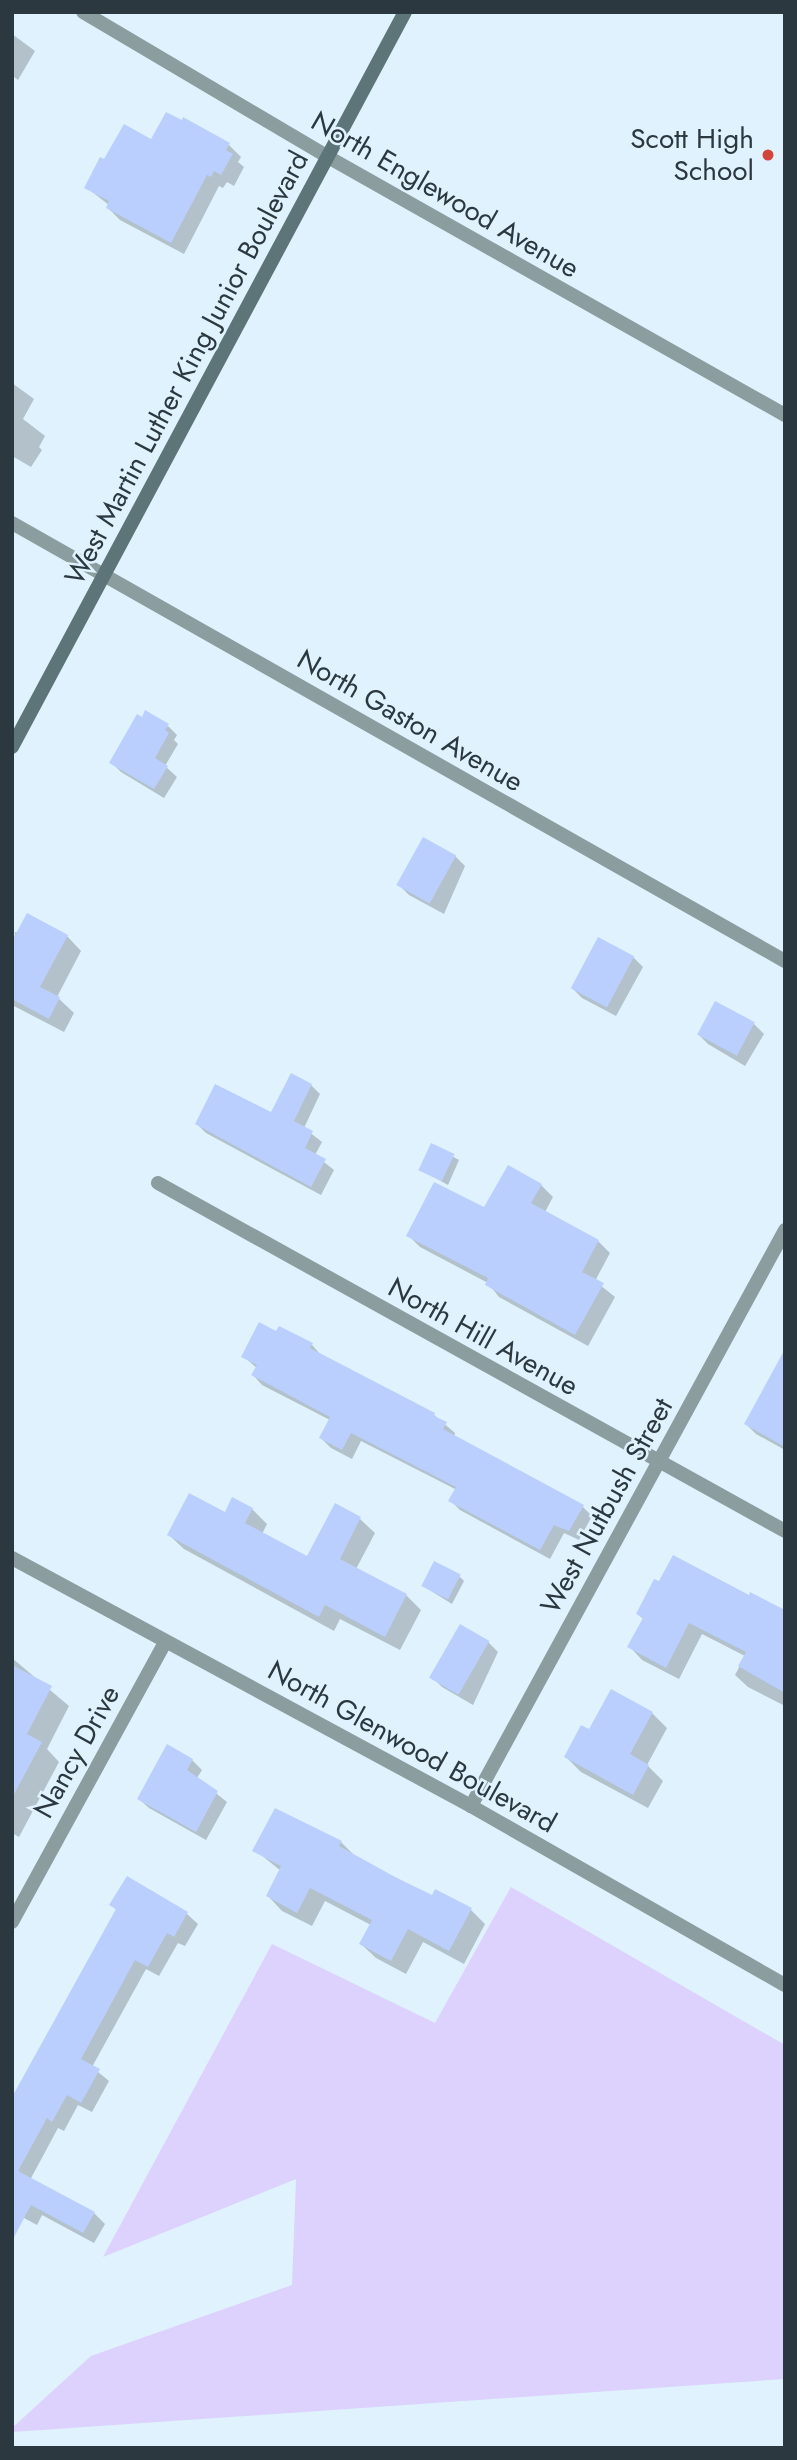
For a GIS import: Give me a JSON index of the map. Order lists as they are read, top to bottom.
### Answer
{
  "streets": {
    "main road": ["West Martin Luther King Junior Boulevard"],
    "street": [
      "North Englewood Avenue",
      "North Gaston Avenue",
      "North Hill Avenue",
      "West Nutbush Street",
      "North Glenwood Boulevard",
      "Nancy Drive"
    ]
  },
  "crossings": [
    ["North Englewood Avenue", "West Martin Luther King Junior Boulevard"],
    ["West Martin Luther King Junior Boulevard", "North Gaston Avenue"],
    ["North Hill Avenue", "West Nutbush Street"],
    ["West Nutbush Street", "North Glenwood Boulevard"],
    ["North Glenwood Boulevard", "Nancy Drive"]
  ],
  "places": ["Scott High School"]
}
